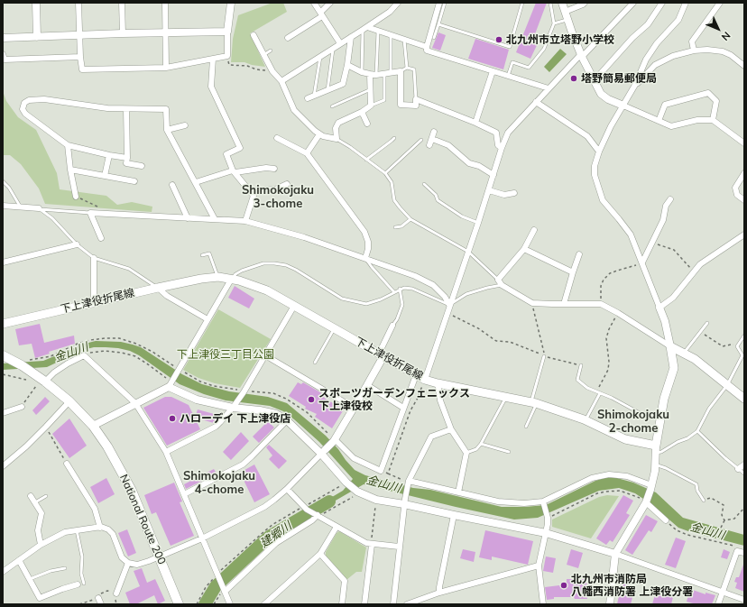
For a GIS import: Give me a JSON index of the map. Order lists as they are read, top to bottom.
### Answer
{
  "streets": {
    "highway": ["National Route 200"],
    "main road": ["下上津役折尾線"]
  },
  "districts": ["Shimokojaku 3-chome", "Shimokojaku 2-chome", "Shimokojaku 4-chome"],
  "water": ["金山川", "建郷川"],
  "parks": ["下上津役三丁目公園"],
  "places": [
    "北九州市立塔野小学校",
    "塔野簡易郵便局",
    "スポーツガーデンフェニックス 下上津役校",
    "ハローデイ 下上津役店",
    "北九州市消防局 八幡西消防署 上津役分署"
  ],
  "north": "bottom right"
}
